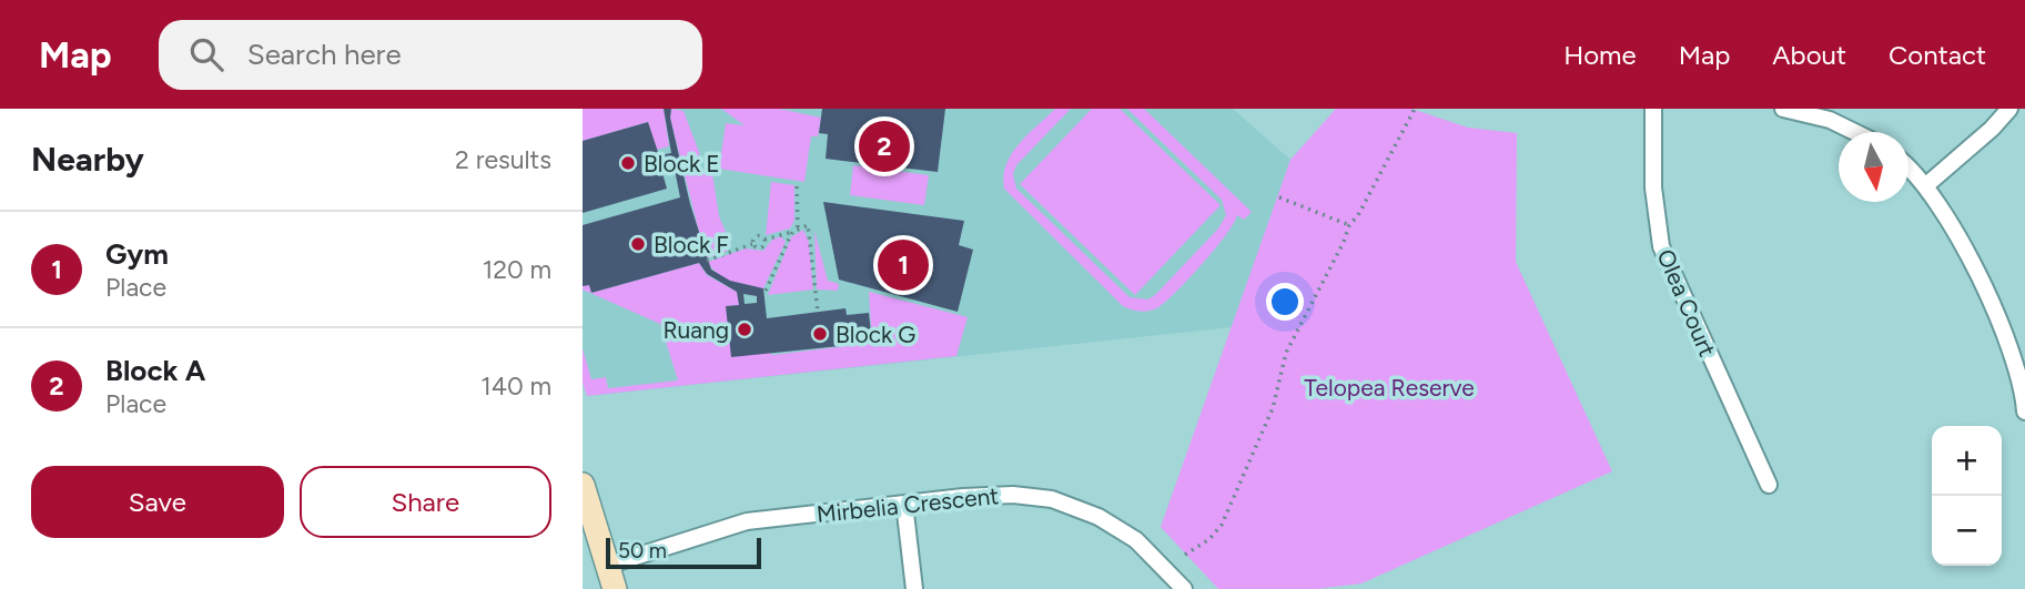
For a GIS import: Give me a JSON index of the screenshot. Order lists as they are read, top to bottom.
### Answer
{
  "streets": {
    "street": ["Olea Court", "Mirbelia Crescent"]
  },
  "parks": ["Telopea Reserve"],
  "places": [
    "Block E",
    "Block F",
    "Ruang",
    "Block G"
  ],
  "scale_bar": "50 m",
  "north": "bottom",
  "page": {
    "header": "Map",
    "search": "Search here",
    "nav": [
      "Home",
      "Map",
      "About",
      "Contact"
    ],
    "heading": ["Nearby", "2 results"],
    "pins": ["2", "1"],
    "list": [
      {
        "mark": "1",
        "name": "Gym",
        "note": "Place",
        "value": "120 m"
      },
      {
        "mark": "2",
        "name": "Block A",
        "note": "Place",
        "value": "140 m"
      }
    ],
    "map_buttons": ["+", "−"],
    "buttons": ["Save", "Share"],
    "scale": "50 m"
  }
}
